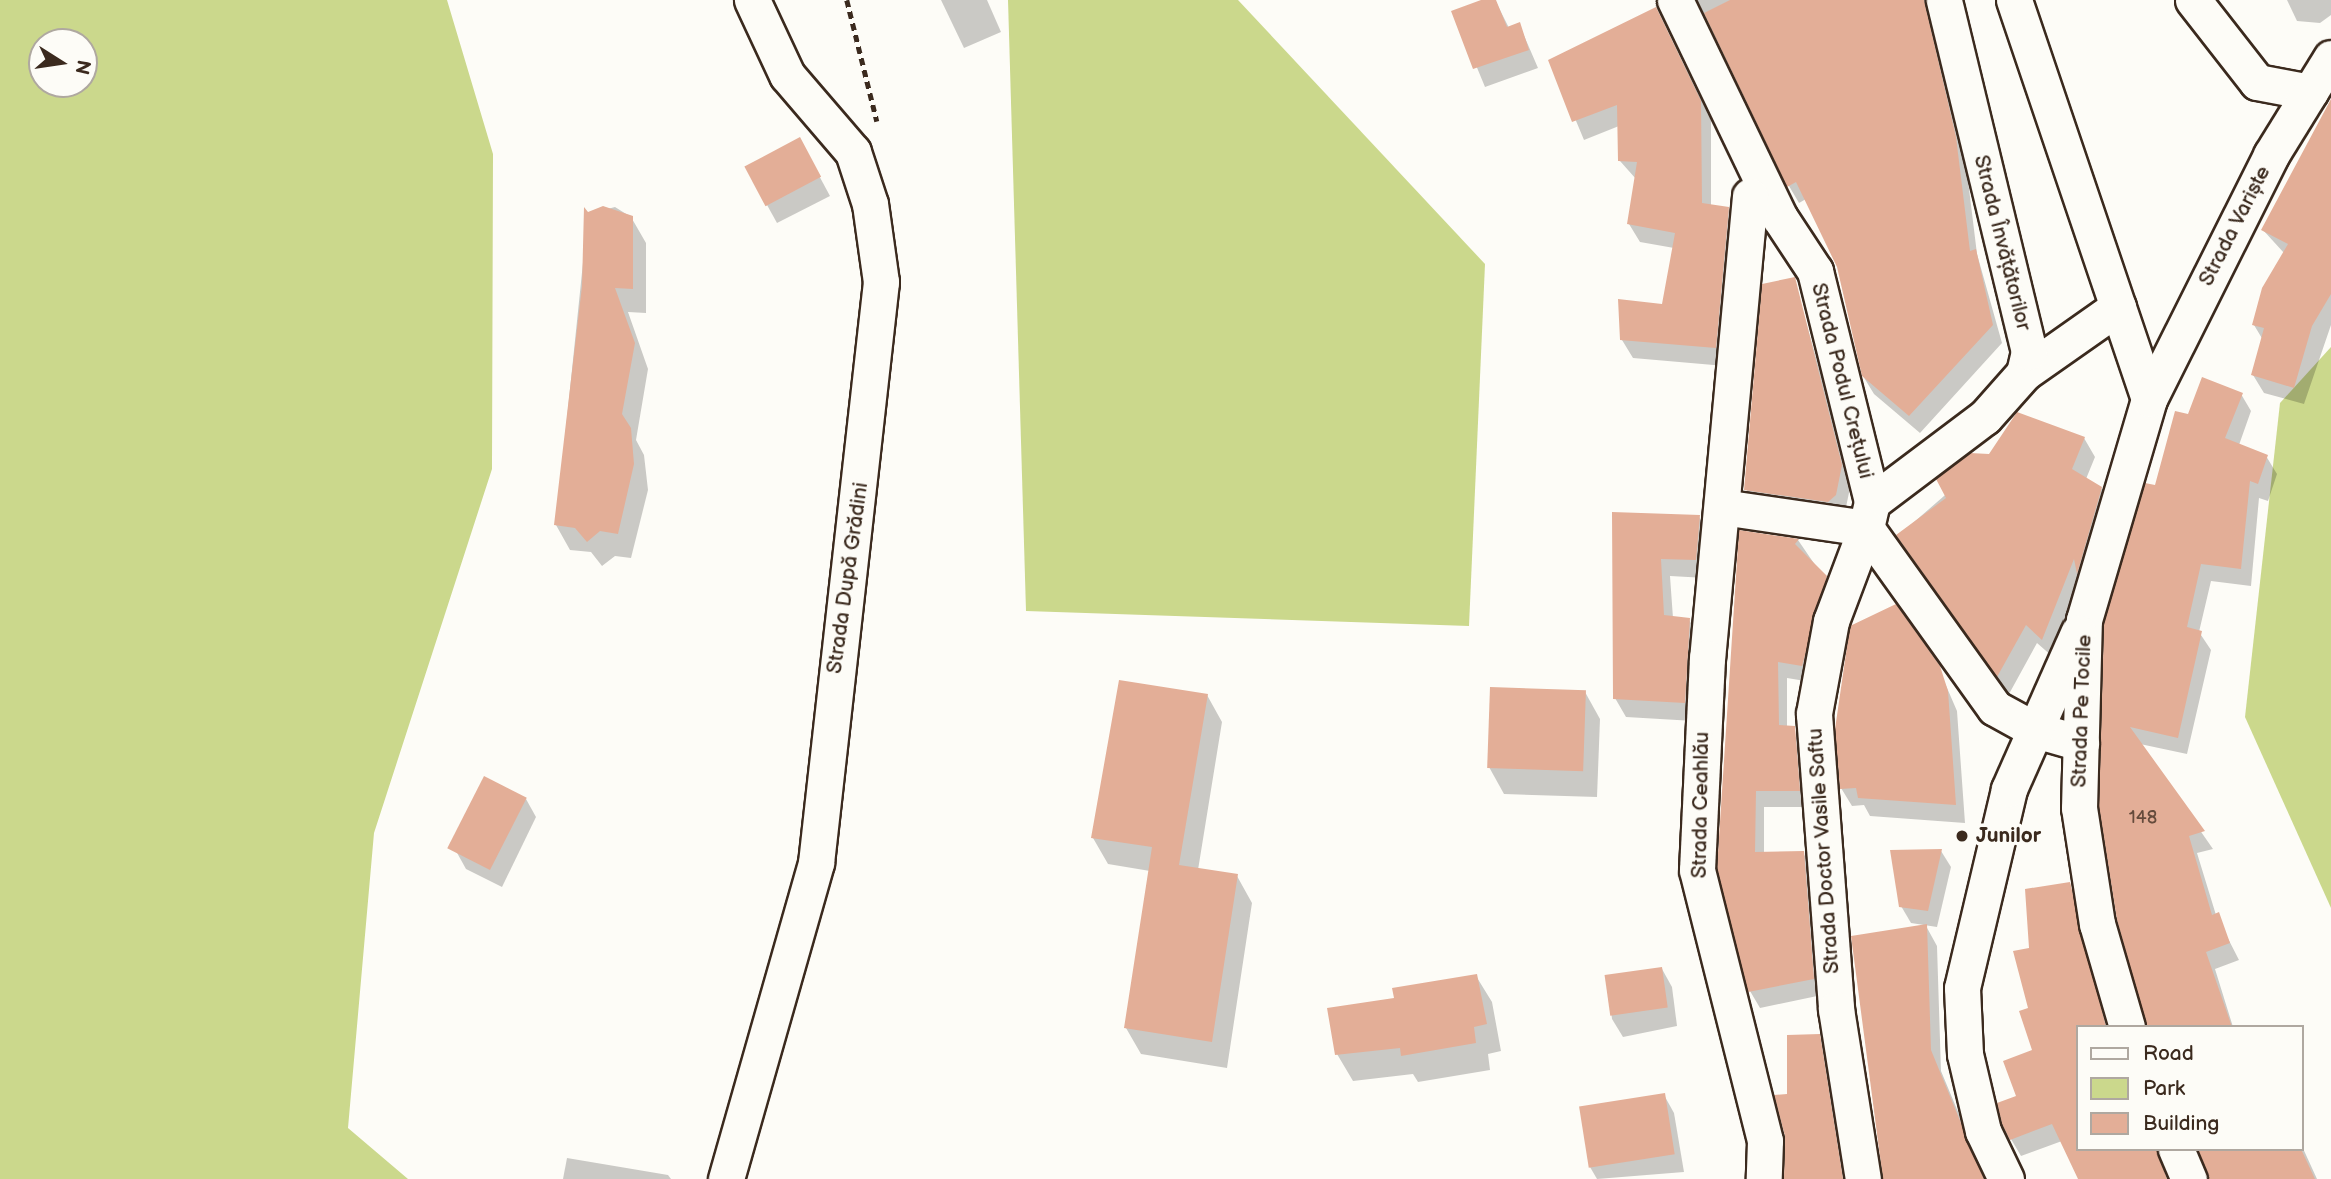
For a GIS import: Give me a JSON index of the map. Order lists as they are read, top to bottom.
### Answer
{
  "streets": {
    "street": [
      "Strada Variște",
      "Strada Învățătorilor",
      "Strada Podul Crețului",
      "Strada După Grădini",
      "Strada Pe Tocile",
      "Strada Ceahlău",
      "Strada Doctor Vasile Saftu"
    ]
  },
  "crossings": [
    ["Strada Variște", "Strada Pe Tocile"],
    ["Strada Podul Crețului", "Strada Pe Tocile"],
    ["Strada Podul Crețului", "Strada Doctor Vasile Saftu"]
  ],
  "places": ["Junilor"],
  "house_numbers": ["148"],
  "legend": ["Road", "Park", "Building"],
  "north": "right"
}
